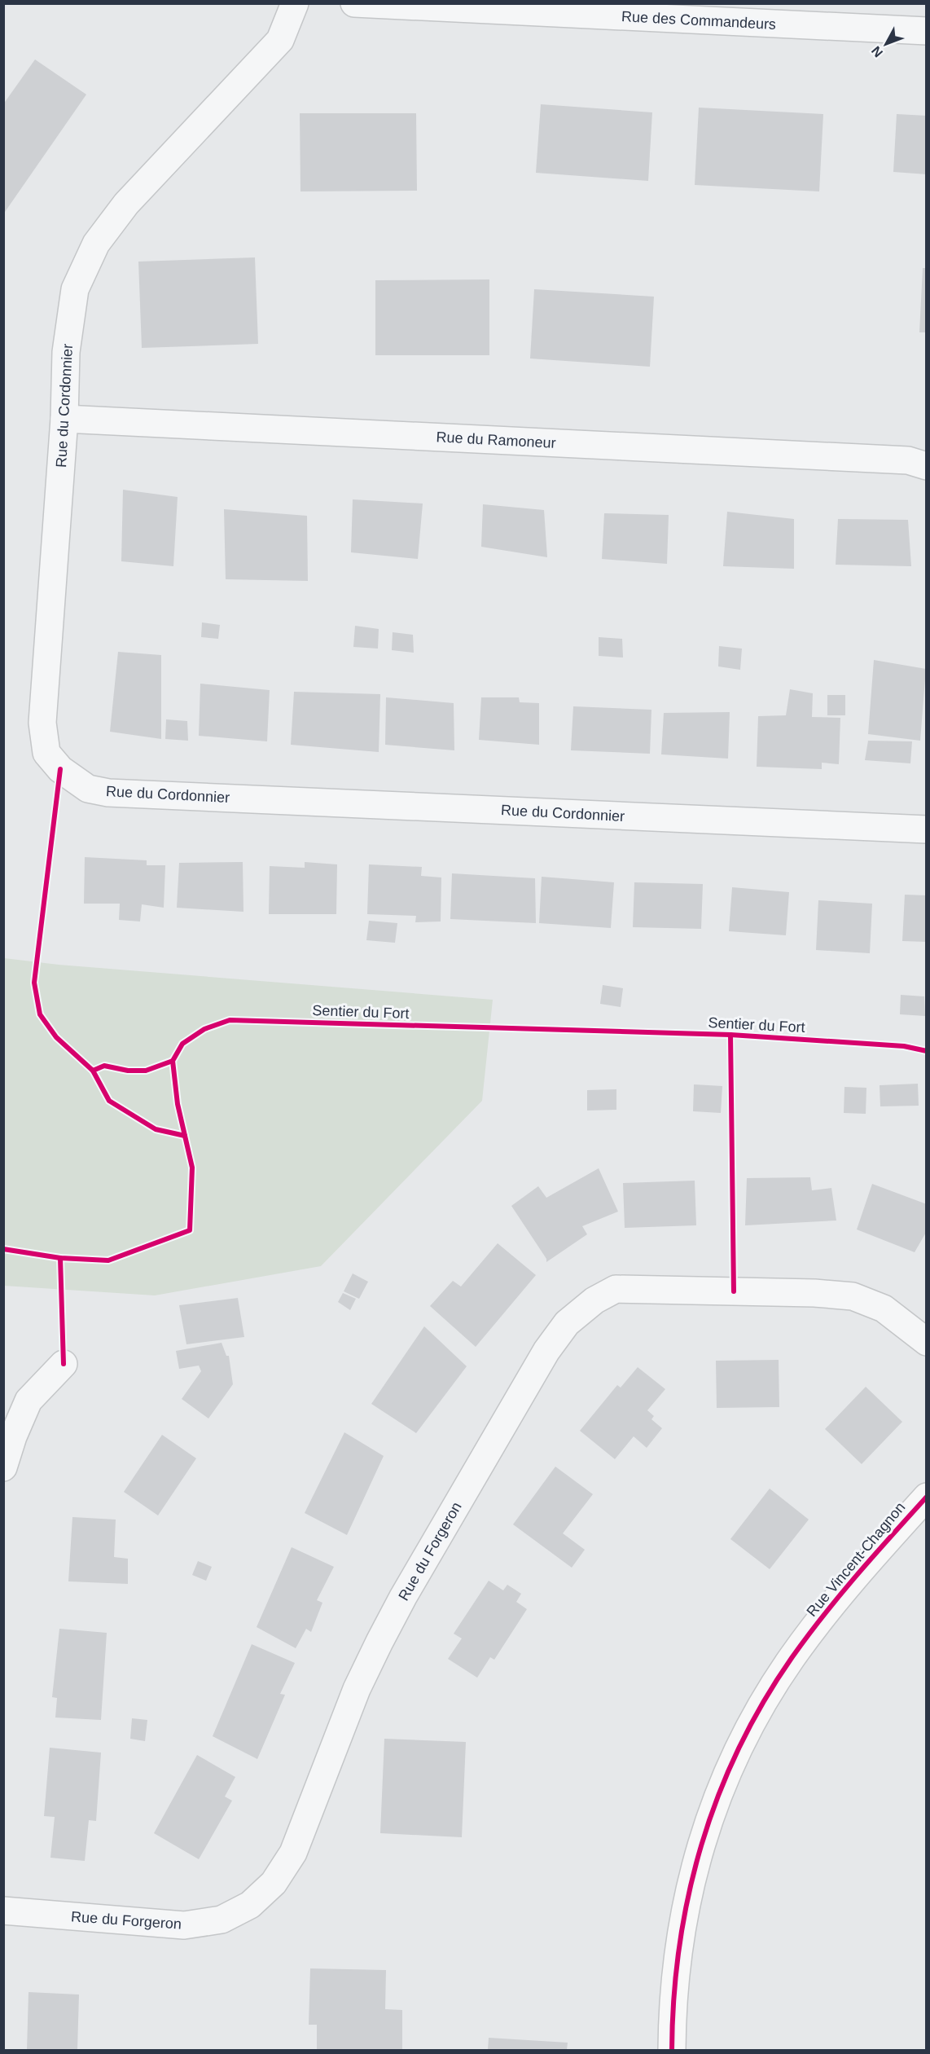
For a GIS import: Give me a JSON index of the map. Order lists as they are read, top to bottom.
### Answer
{
  "streets": {
    "street": [
      "Rue des Commandeurs",
      "Rue du Cordonnier",
      "Rue du Ramoneur",
      "Rue du Forgeron",
      "Rue Vincent-Chagnon"
    ],
    "cycle path": ["Sentier du Fort"]
  },
  "crossings": [
    ["Rue du Cordonnier", "Rue du Ramoneur"]
  ],
  "north": "bottom left"
}
